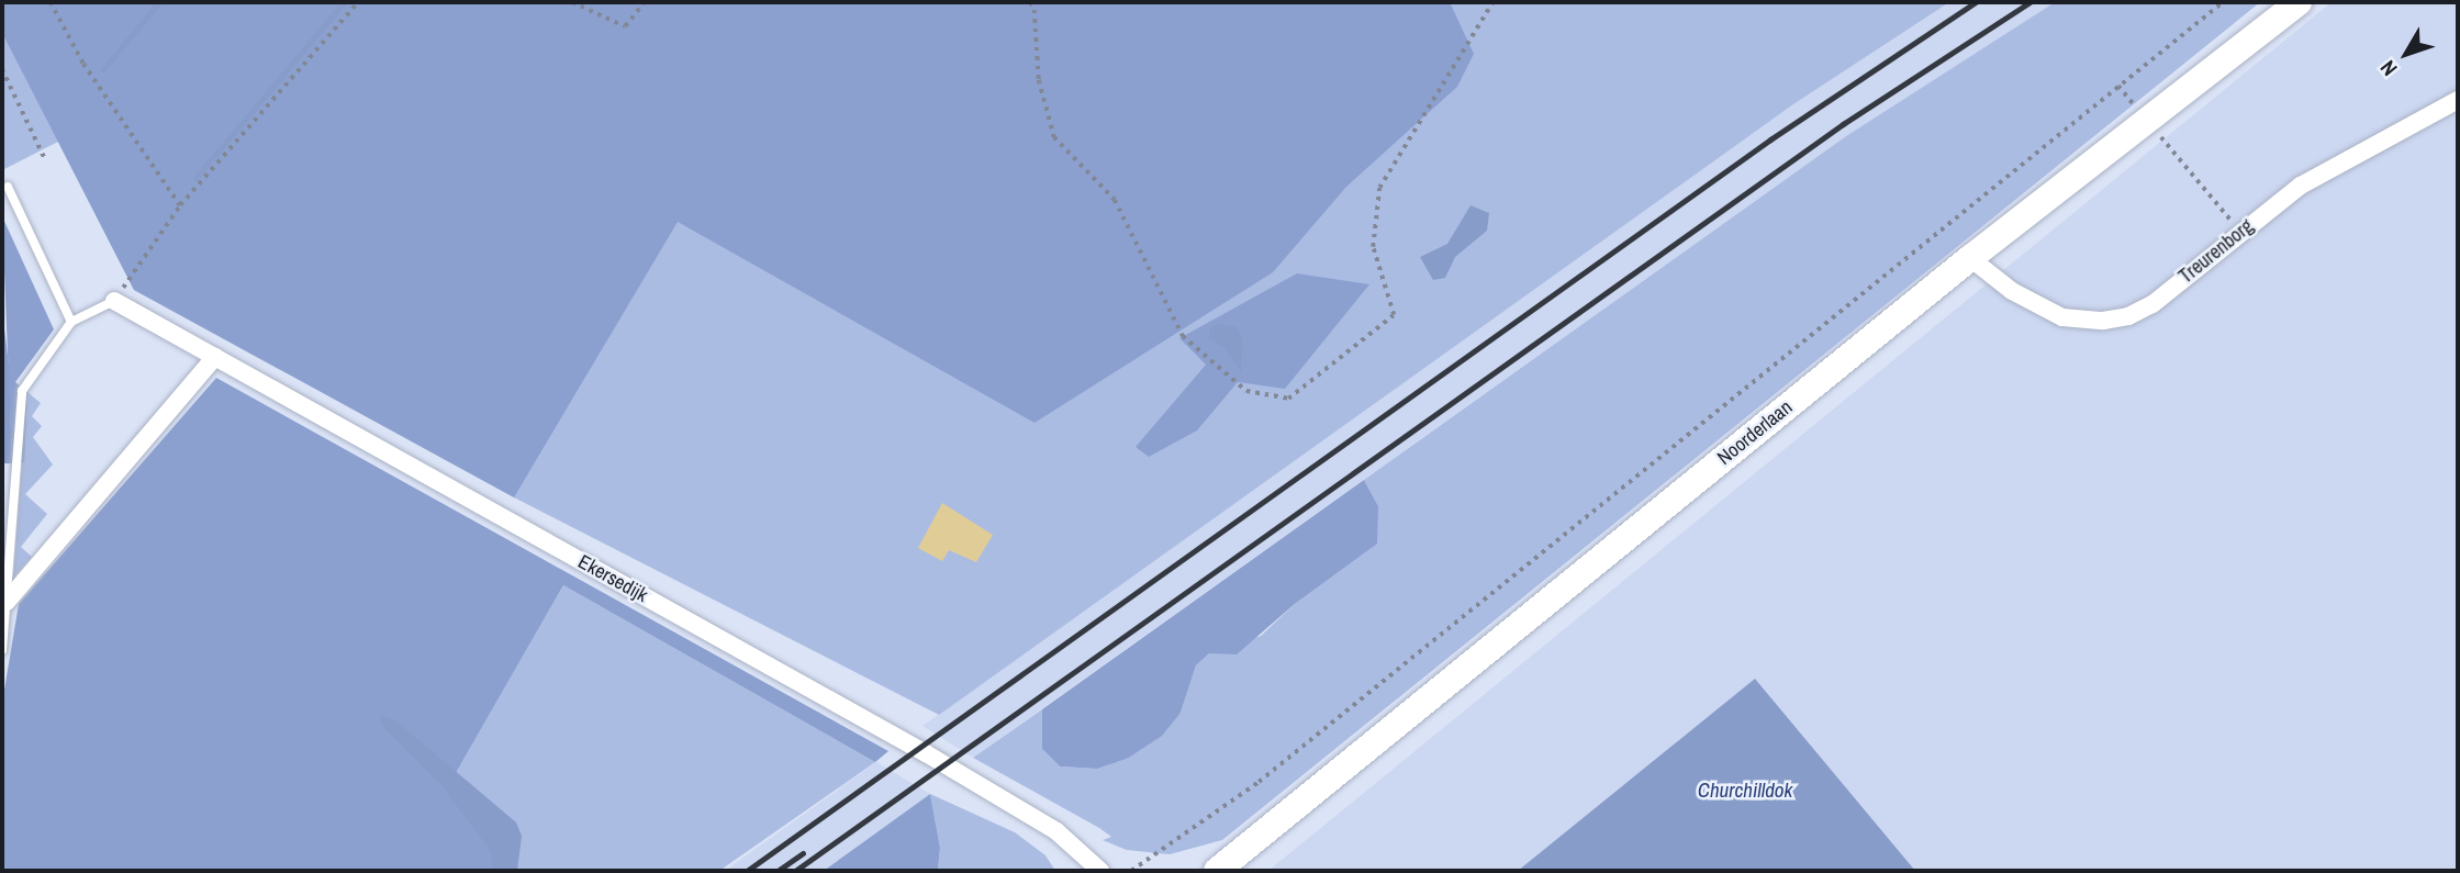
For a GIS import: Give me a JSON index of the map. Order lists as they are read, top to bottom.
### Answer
{
  "streets": {
    "main road": ["Noorderlaan"],
    "street": ["Treurenborg", "Ekersedijk"]
  },
  "crossings": [
    ["Treurenborg", "Noorderlaan"]
  ],
  "water": ["Churchilldok"],
  "north": "bottom left"
}
